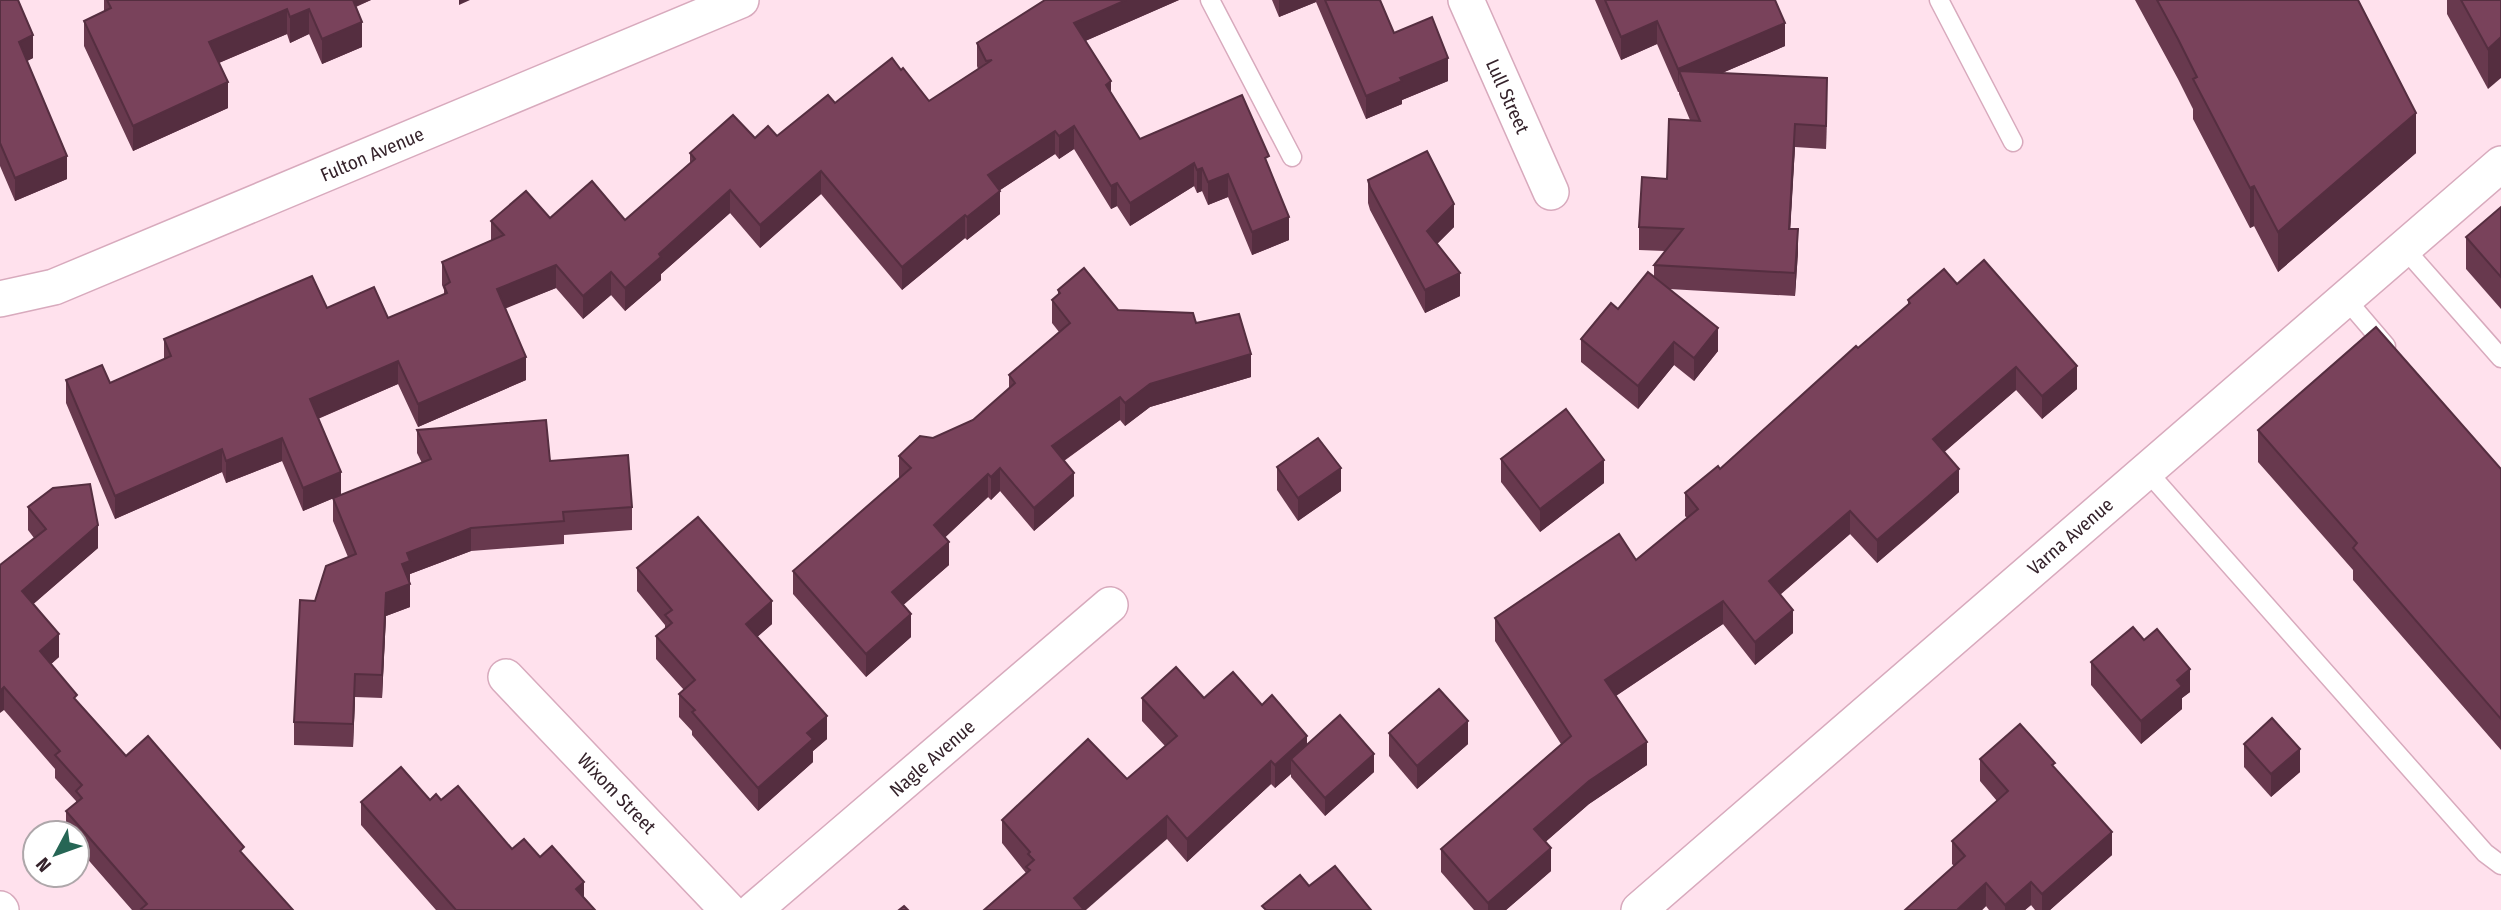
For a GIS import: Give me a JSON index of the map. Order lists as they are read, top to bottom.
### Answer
{
  "streets": {
    "street": [
      "Lull Street",
      "Fulton Avenue",
      "Varna Avenue",
      "Nagle Avenue",
      "Wixom Street"
    ]
  },
  "north": "bottom left"
}
